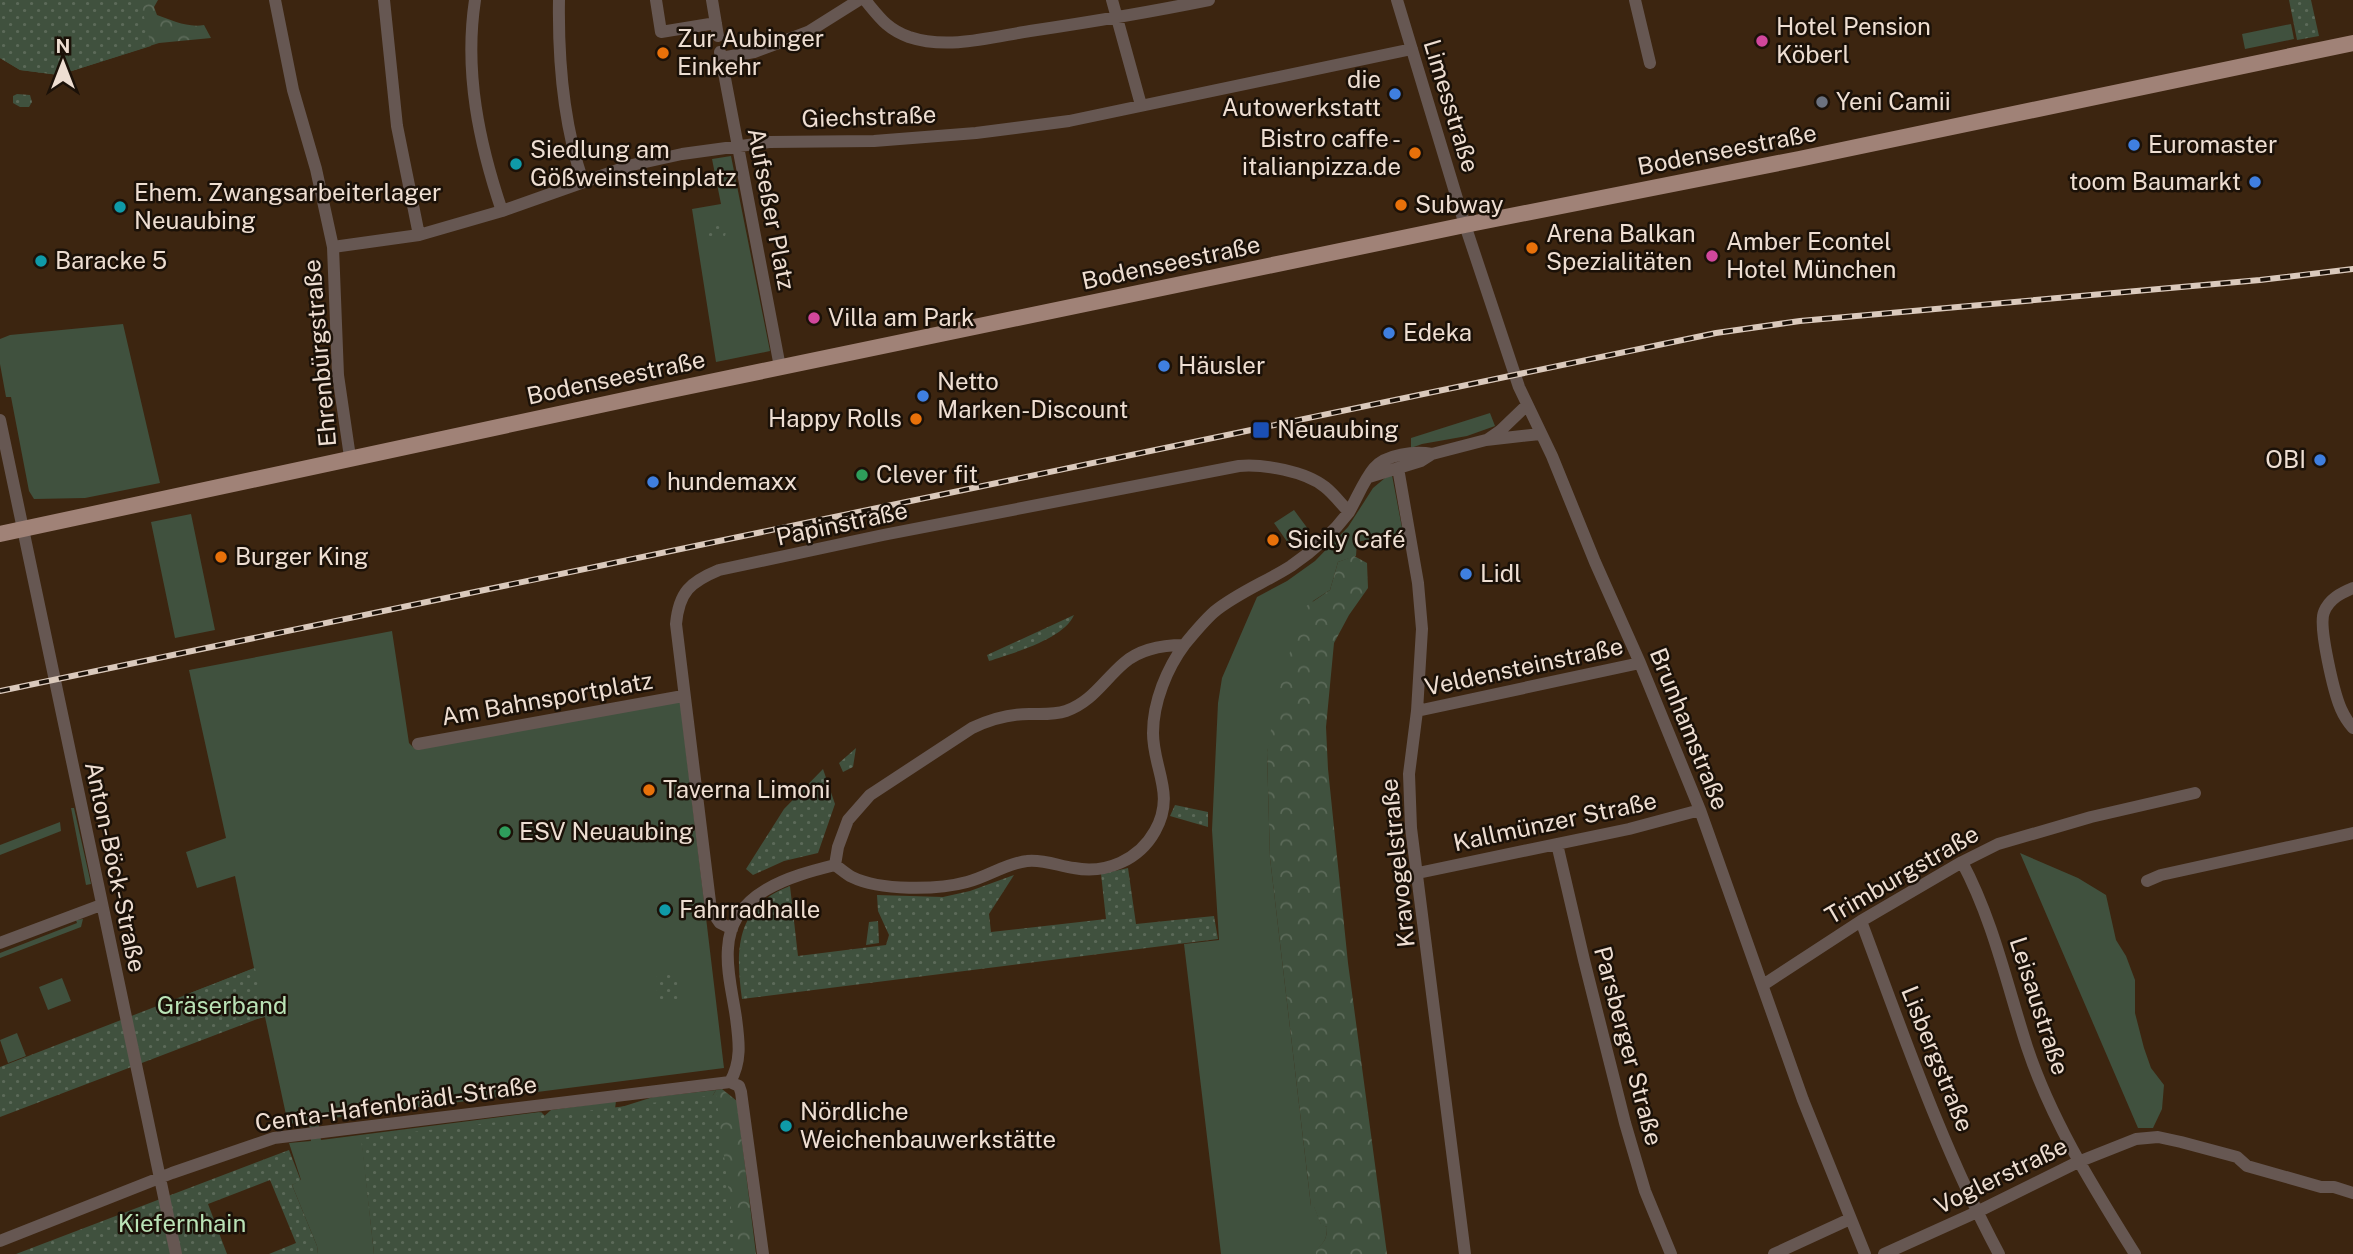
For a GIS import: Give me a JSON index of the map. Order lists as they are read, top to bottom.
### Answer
{
  "streets": {
    "main road": ["Bodenseestraße"],
    "street": [
      "Limesstraße",
      "Giechstraße",
      "Aufseßer Platz",
      "Ehrenbürgstraße",
      "Papinstraße",
      "Veldensteinstraße",
      "Am Bahnsportplatz",
      "Brunhamstraße",
      "Kallmünzer Straße",
      "Kravogelstraße",
      "Anton-Böck-Straße",
      "Trimburgstraße",
      "Leisaustraße",
      "Parsberger Straße",
      "Lisbergstraße",
      "Centa-Hafenbrädl-Straße",
      "Voglerstraße"
    ]
  },
  "crossings": [
    ["Limesstraße", "Giechstraße"],
    ["Limesstraße", "Bodenseestraße"],
    ["Limesstraße", "Brunhamstraße"],
    ["Giechstraße", "Aufseßer Platz"],
    ["Giechstraße", "Ehrenbürgstraße"],
    ["Bodenseestraße", "Aufseßer Platz"],
    ["Bodenseestraße", "Ehrenbürgstraße"],
    ["Bodenseestraße", "Brunhamstraße"],
    ["Bodenseestraße", "Anton-Böck-Straße"],
    ["Papinstraße", "Am Bahnsportplatz"],
    ["Veldensteinstraße", "Brunhamstraße"],
    ["Veldensteinstraße", "Kravogelstraße"],
    ["Brunhamstraße", "Kallmünzer Straße"],
    ["Brunhamstraße", "Trimburgstraße"],
    ["Kallmünzer Straße", "Kravogelstraße"],
    ["Kallmünzer Straße", "Parsberger Straße"],
    ["Anton-Böck-Straße", "Centa-Hafenbrädl-Straße"],
    ["Trimburgstraße", "Leisaustraße"],
    ["Trimburgstraße", "Lisbergstraße"],
    ["Leisaustraße", "Voglerstraße"],
    ["Lisbergstraße", "Voglerstraße"]
  ],
  "parks": ["Gräserband", "Kiefernhain"],
  "places": {
    "other": [
      "Hotel Pension Köberl",
      "Zur Aubinger Einkehr",
      "die Autowerkstatt",
      "Yeni Camii",
      "Euromaster",
      "Bistro caffe - italianpizza.de",
      "Siedlung am Gößweinsteinplatz",
      "toom Baumarkt",
      "Subway",
      "Ehem. Zwangsarbeiterlager Neuaubing",
      "Arena Balkan Spezialitäten",
      "Amber Econtel Hotel München",
      "Baracke 5",
      "Villa am Park",
      "Edeka",
      "Häusler",
      "Netto Marken-Discount",
      "Happy Rolls",
      "OBI",
      "Clever fit",
      "hundemaxx",
      "Sicily Café",
      "Burger King",
      "Lidl",
      "Taverna Limoni",
      "ESV Neuaubing",
      "Fahrradhalle",
      "Nördliche Weichenbauwerkstätte"
    ],
    "transit": ["Neuaubing"]
  },
  "north": "top"
}
